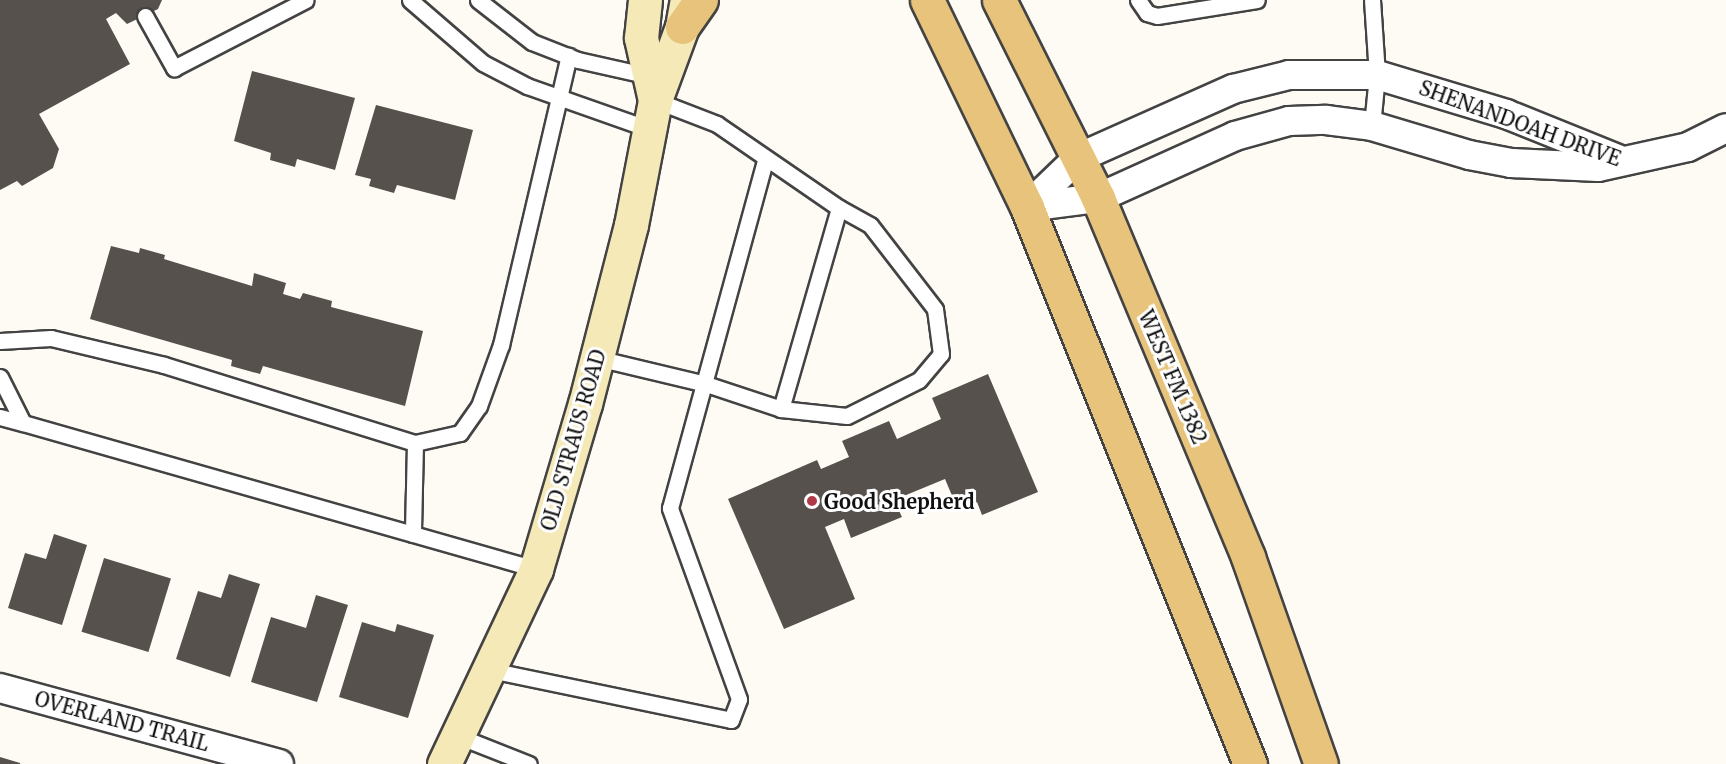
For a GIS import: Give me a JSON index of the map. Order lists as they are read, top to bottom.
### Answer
{
  "streets": {
    "main road": ["WEST FM 1382"],
    "street": ["SHENANDOAH DRIVE", "OLD STRAUS ROAD", "OVERLAND TRAIL"]
  },
  "crossings": [
    ["SHENANDOAH DRIVE", "WEST FM 1382"]
  ],
  "places": ["Good Shepherd"]
}
